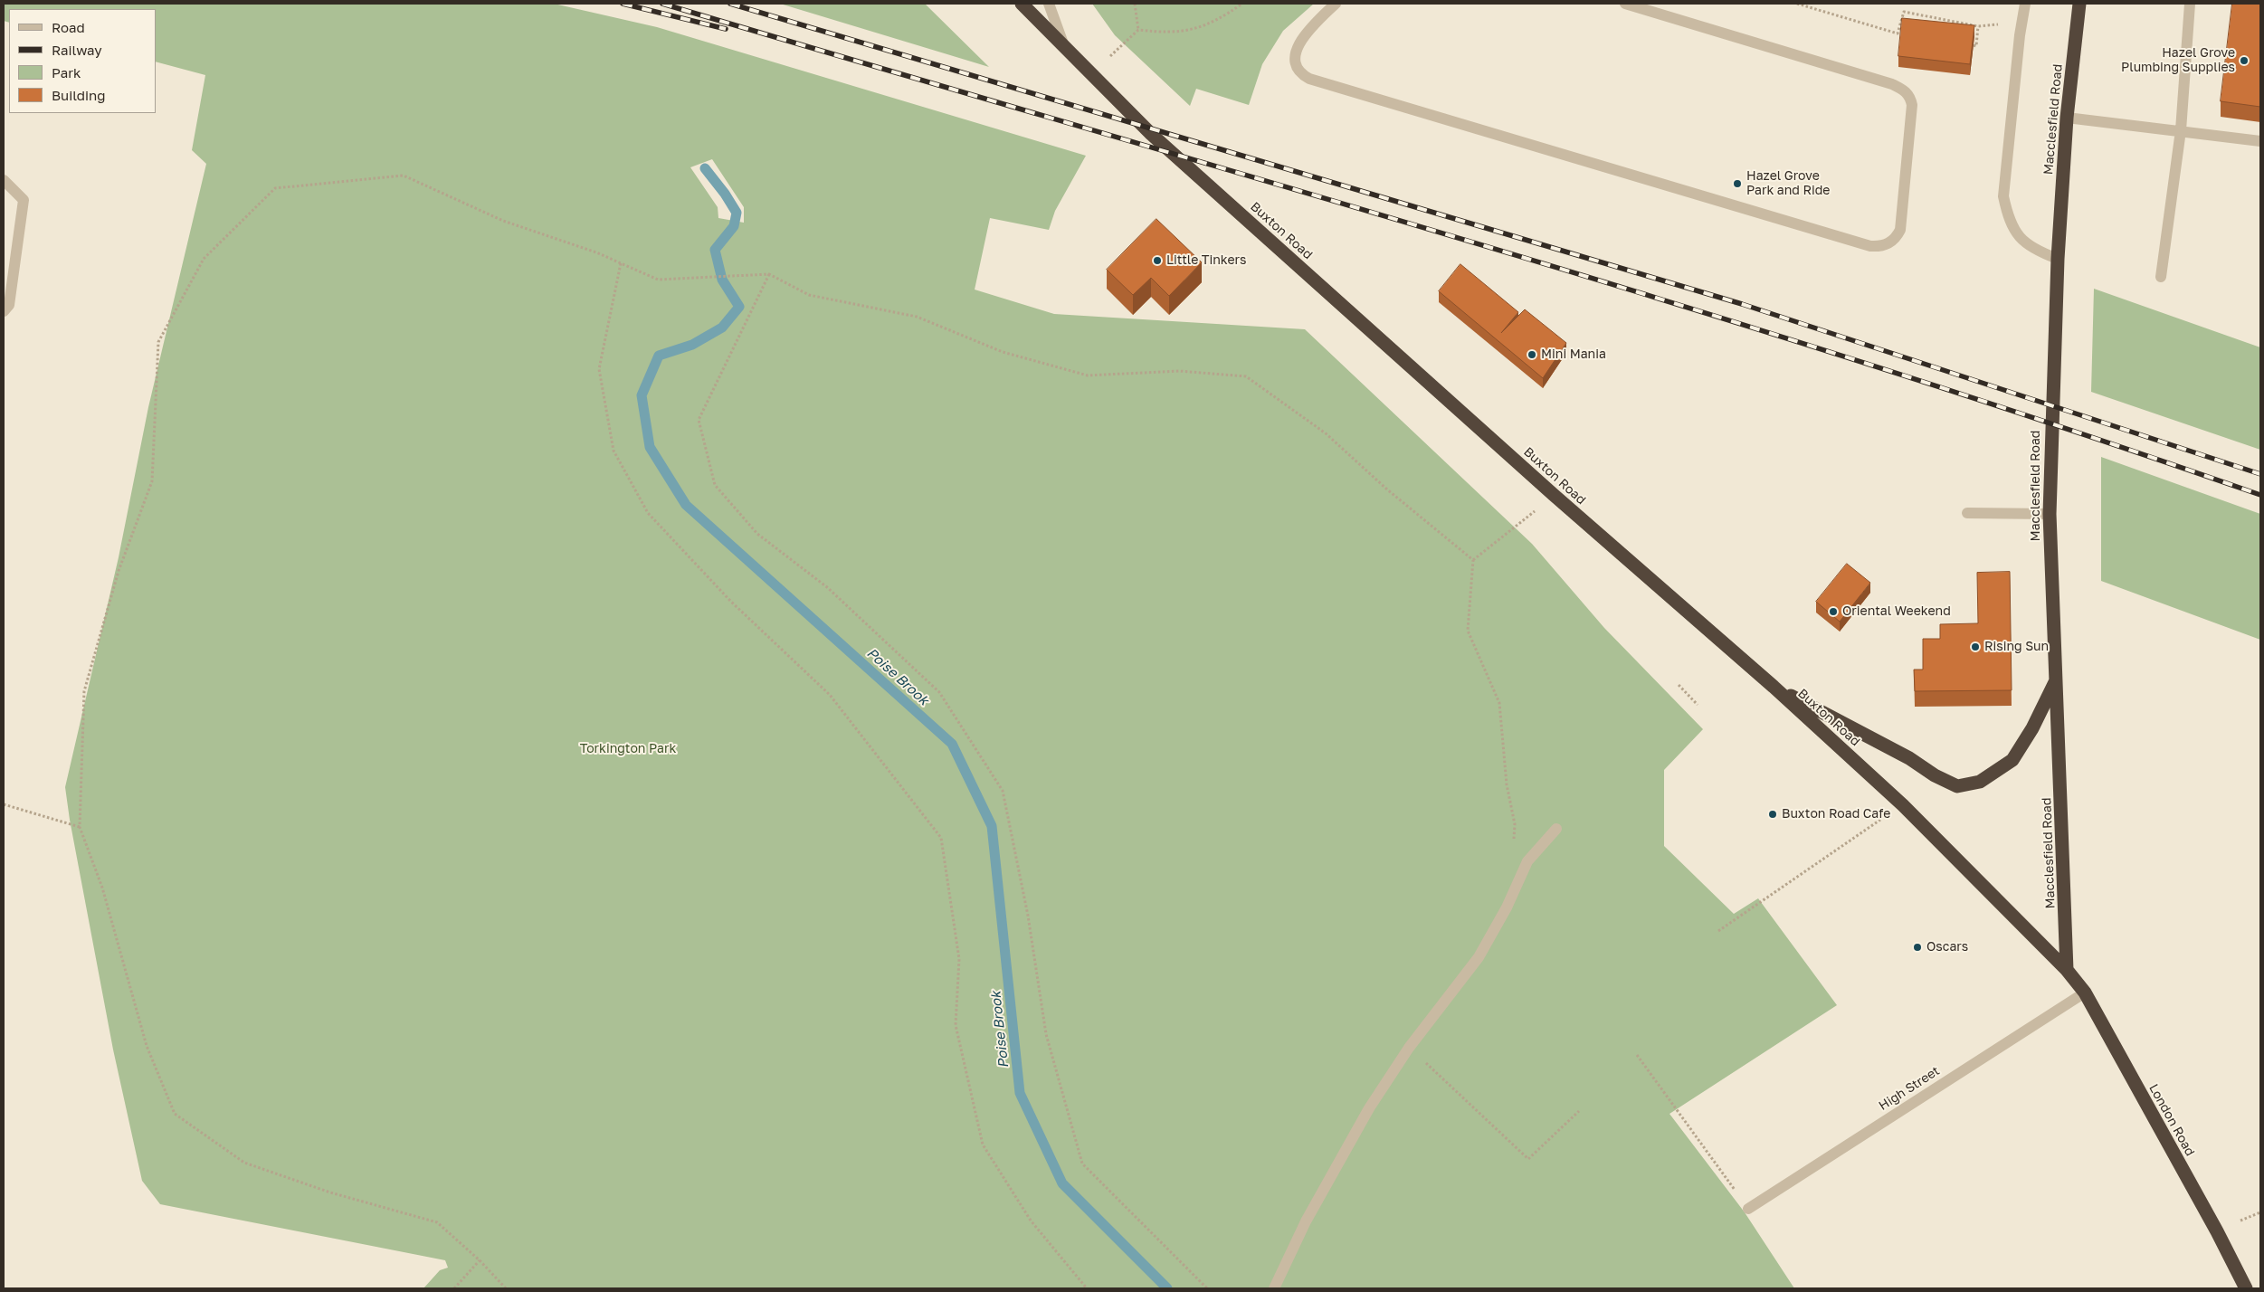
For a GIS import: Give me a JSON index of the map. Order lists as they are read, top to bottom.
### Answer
{
  "streets": {
    "highway": ["Macclesfield Road", "Buxton Road", "London Road"],
    "street": ["High Street"]
  },
  "crossings": [
    ["Macclesfield Road", "Buxton Road"],
    ["Macclesfield Road", "London Road"],
    ["Buxton Road", "London Road"],
    ["High Street", "London Road"]
  ],
  "water": ["Poise Brook"],
  "parks": ["Torkington Park"],
  "places": [
    "Hazel Grove Plumbing Supplies",
    "Hazel Grove Park and Ride",
    "Little Tinkers",
    "Mini Mania",
    "Oriental Weekend",
    "Rising Sun",
    "Buxton Road Cafe",
    "Oscars"
  ],
  "legend": [
    "Road",
    "Railway",
    "Park",
    "Building"
  ]
}
